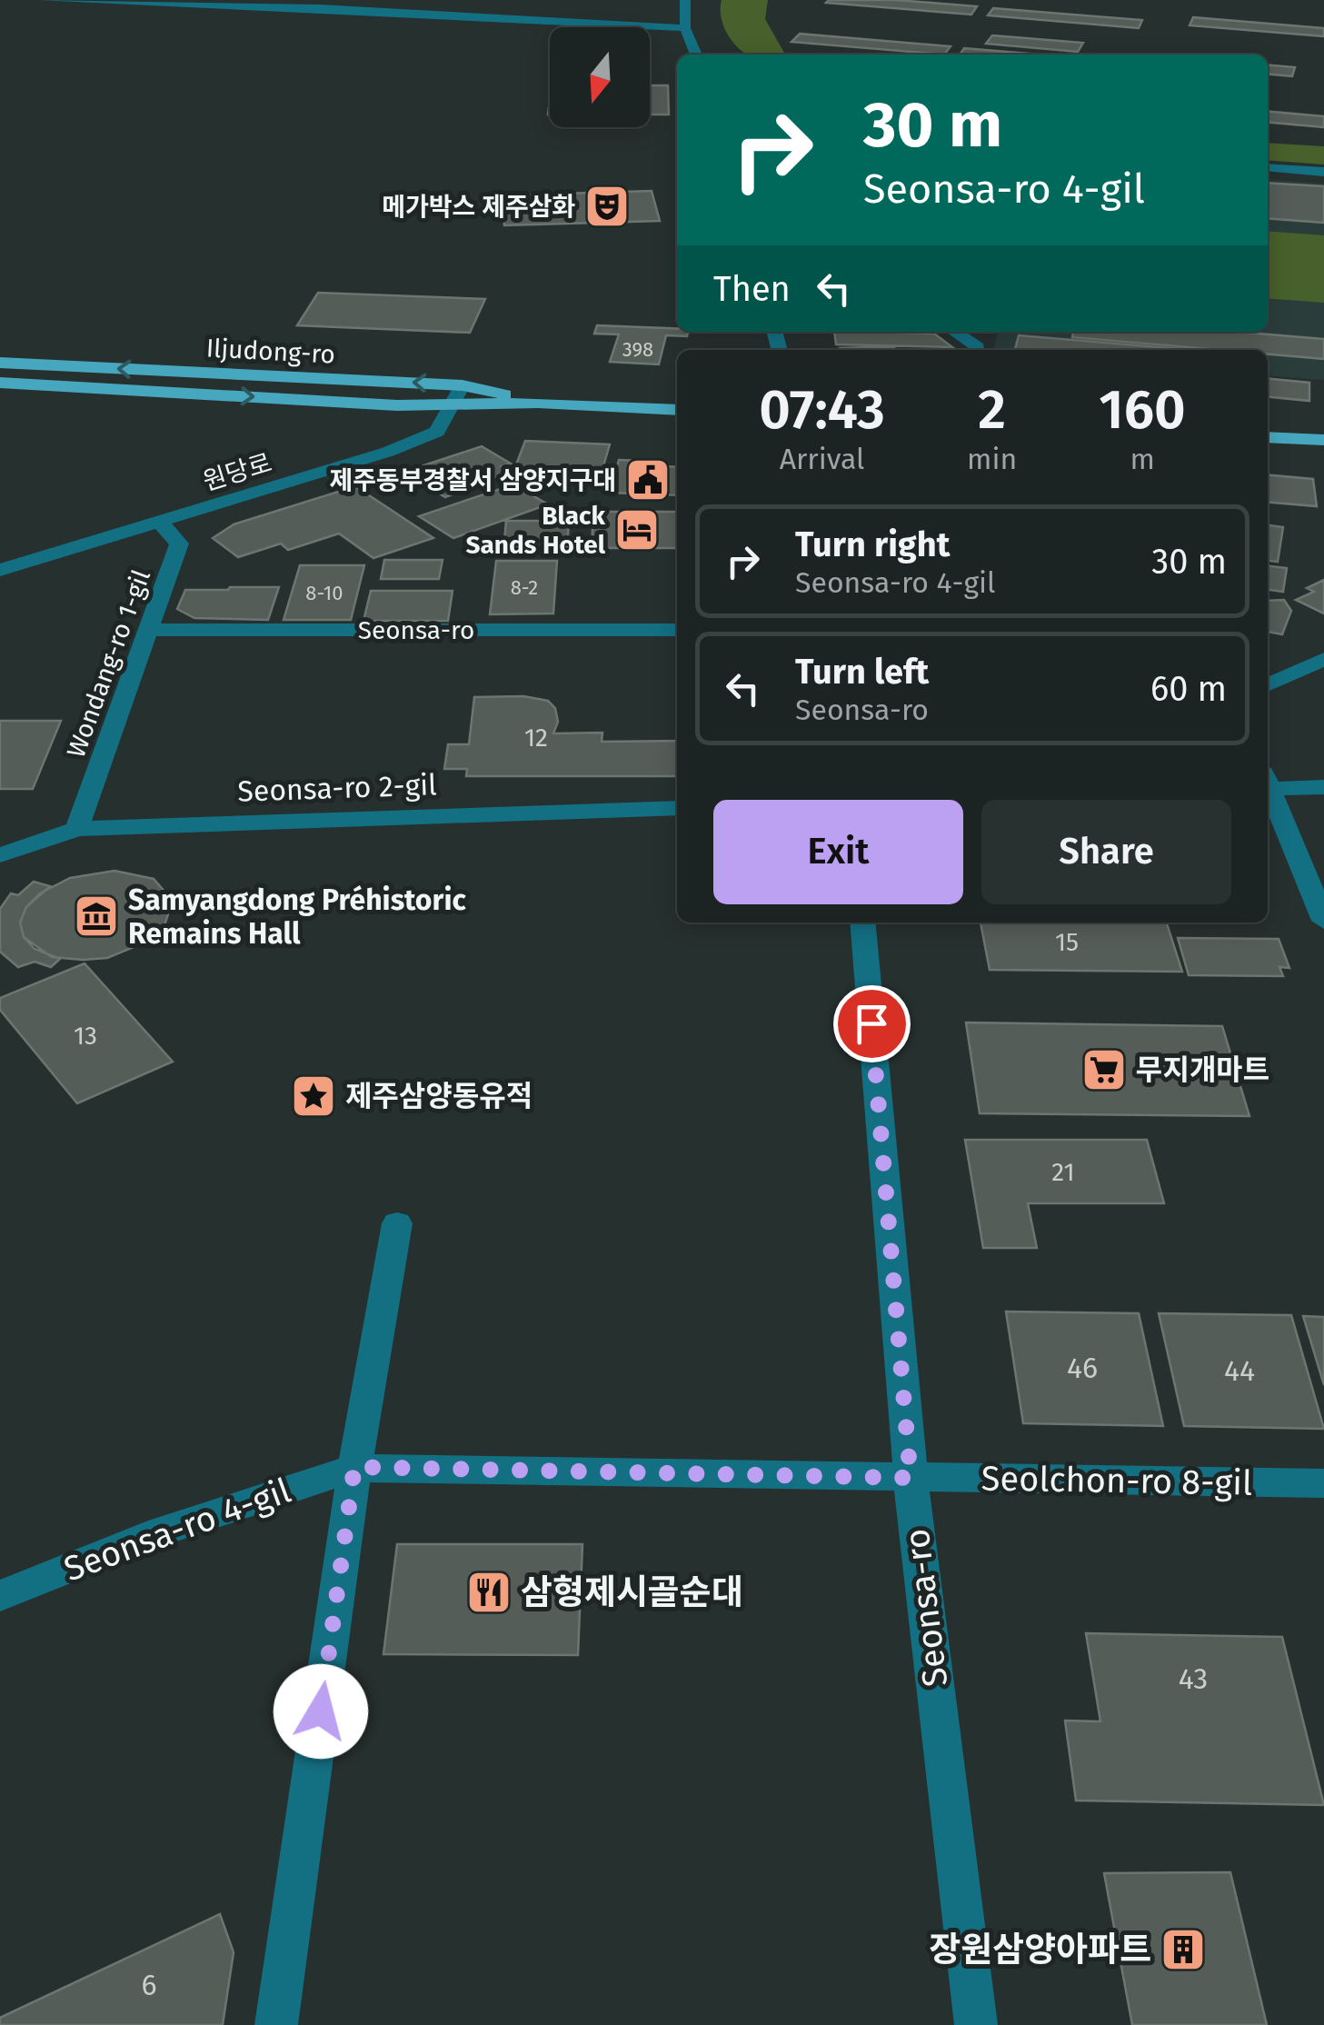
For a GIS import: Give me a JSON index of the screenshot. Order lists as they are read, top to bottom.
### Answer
{
  "streets": {
    "main road": ["Iljudong-ro"],
    "street": [
      "원당로",
      "Seonsa-ro",
      "Wondang-ro 1-gil",
      "Seonsa-ro 2-gil",
      "Seolchon-ro 8-gil",
      "Seonsa-ro 4-gil"
    ]
  },
  "crossings": [
    ["Iljudong-ro", "원당로"],
    ["원당로", "Wondang-ro 1-gil"],
    ["Seonsa-ro", "Wondang-ro 1-gil"],
    ["Seonsa-ro", "Seolchon-ro 8-gil"],
    ["Seonsa-ro", "Seonsa-ro 4-gil"],
    ["Wondang-ro 1-gil", "Seonsa-ro 2-gil"],
    ["Seolchon-ro 8-gil", "Seonsa-ro 4-gil"]
  ],
  "places": {
    "theatre": ["메가박스 제주삼화"],
    "public building": ["제주동부경찰서 삼양지구대"],
    "hotel": ["Black Sands Hotel"],
    "museum": ["Samyangdong Préhistoric Remains Hall"],
    "supermarket": ["무지개마트"],
    "place": ["제주삼양동유적"],
    "restaurant": ["삼형제시골순대"],
    "building": ["장원삼양아파트"]
  },
  "house_numbers": [
    "398",
    "8-2",
    "8-10",
    "12",
    "15",
    "13",
    "21",
    "46",
    "44",
    "43",
    "6"
  ],
  "north": "bottom",
  "page": {
    "turn": ["30 m", "Seonsa-ro 4-gil"],
    "then": "Then",
    "eta": [
      "07:43",
      "Arrival",
      "2",
      "min",
      "160",
      "m"
    ],
    "list": [
      {
        "name": "Turn right",
        "note": "Seonsa-ro 4-gil",
        "value": "30 m"
      },
      {
        "name": "Turn left",
        "note": "Seonsa-ro",
        "value": "60 m"
      }
    ],
    "buttons": ["Exit", "Share"]
  }
}
